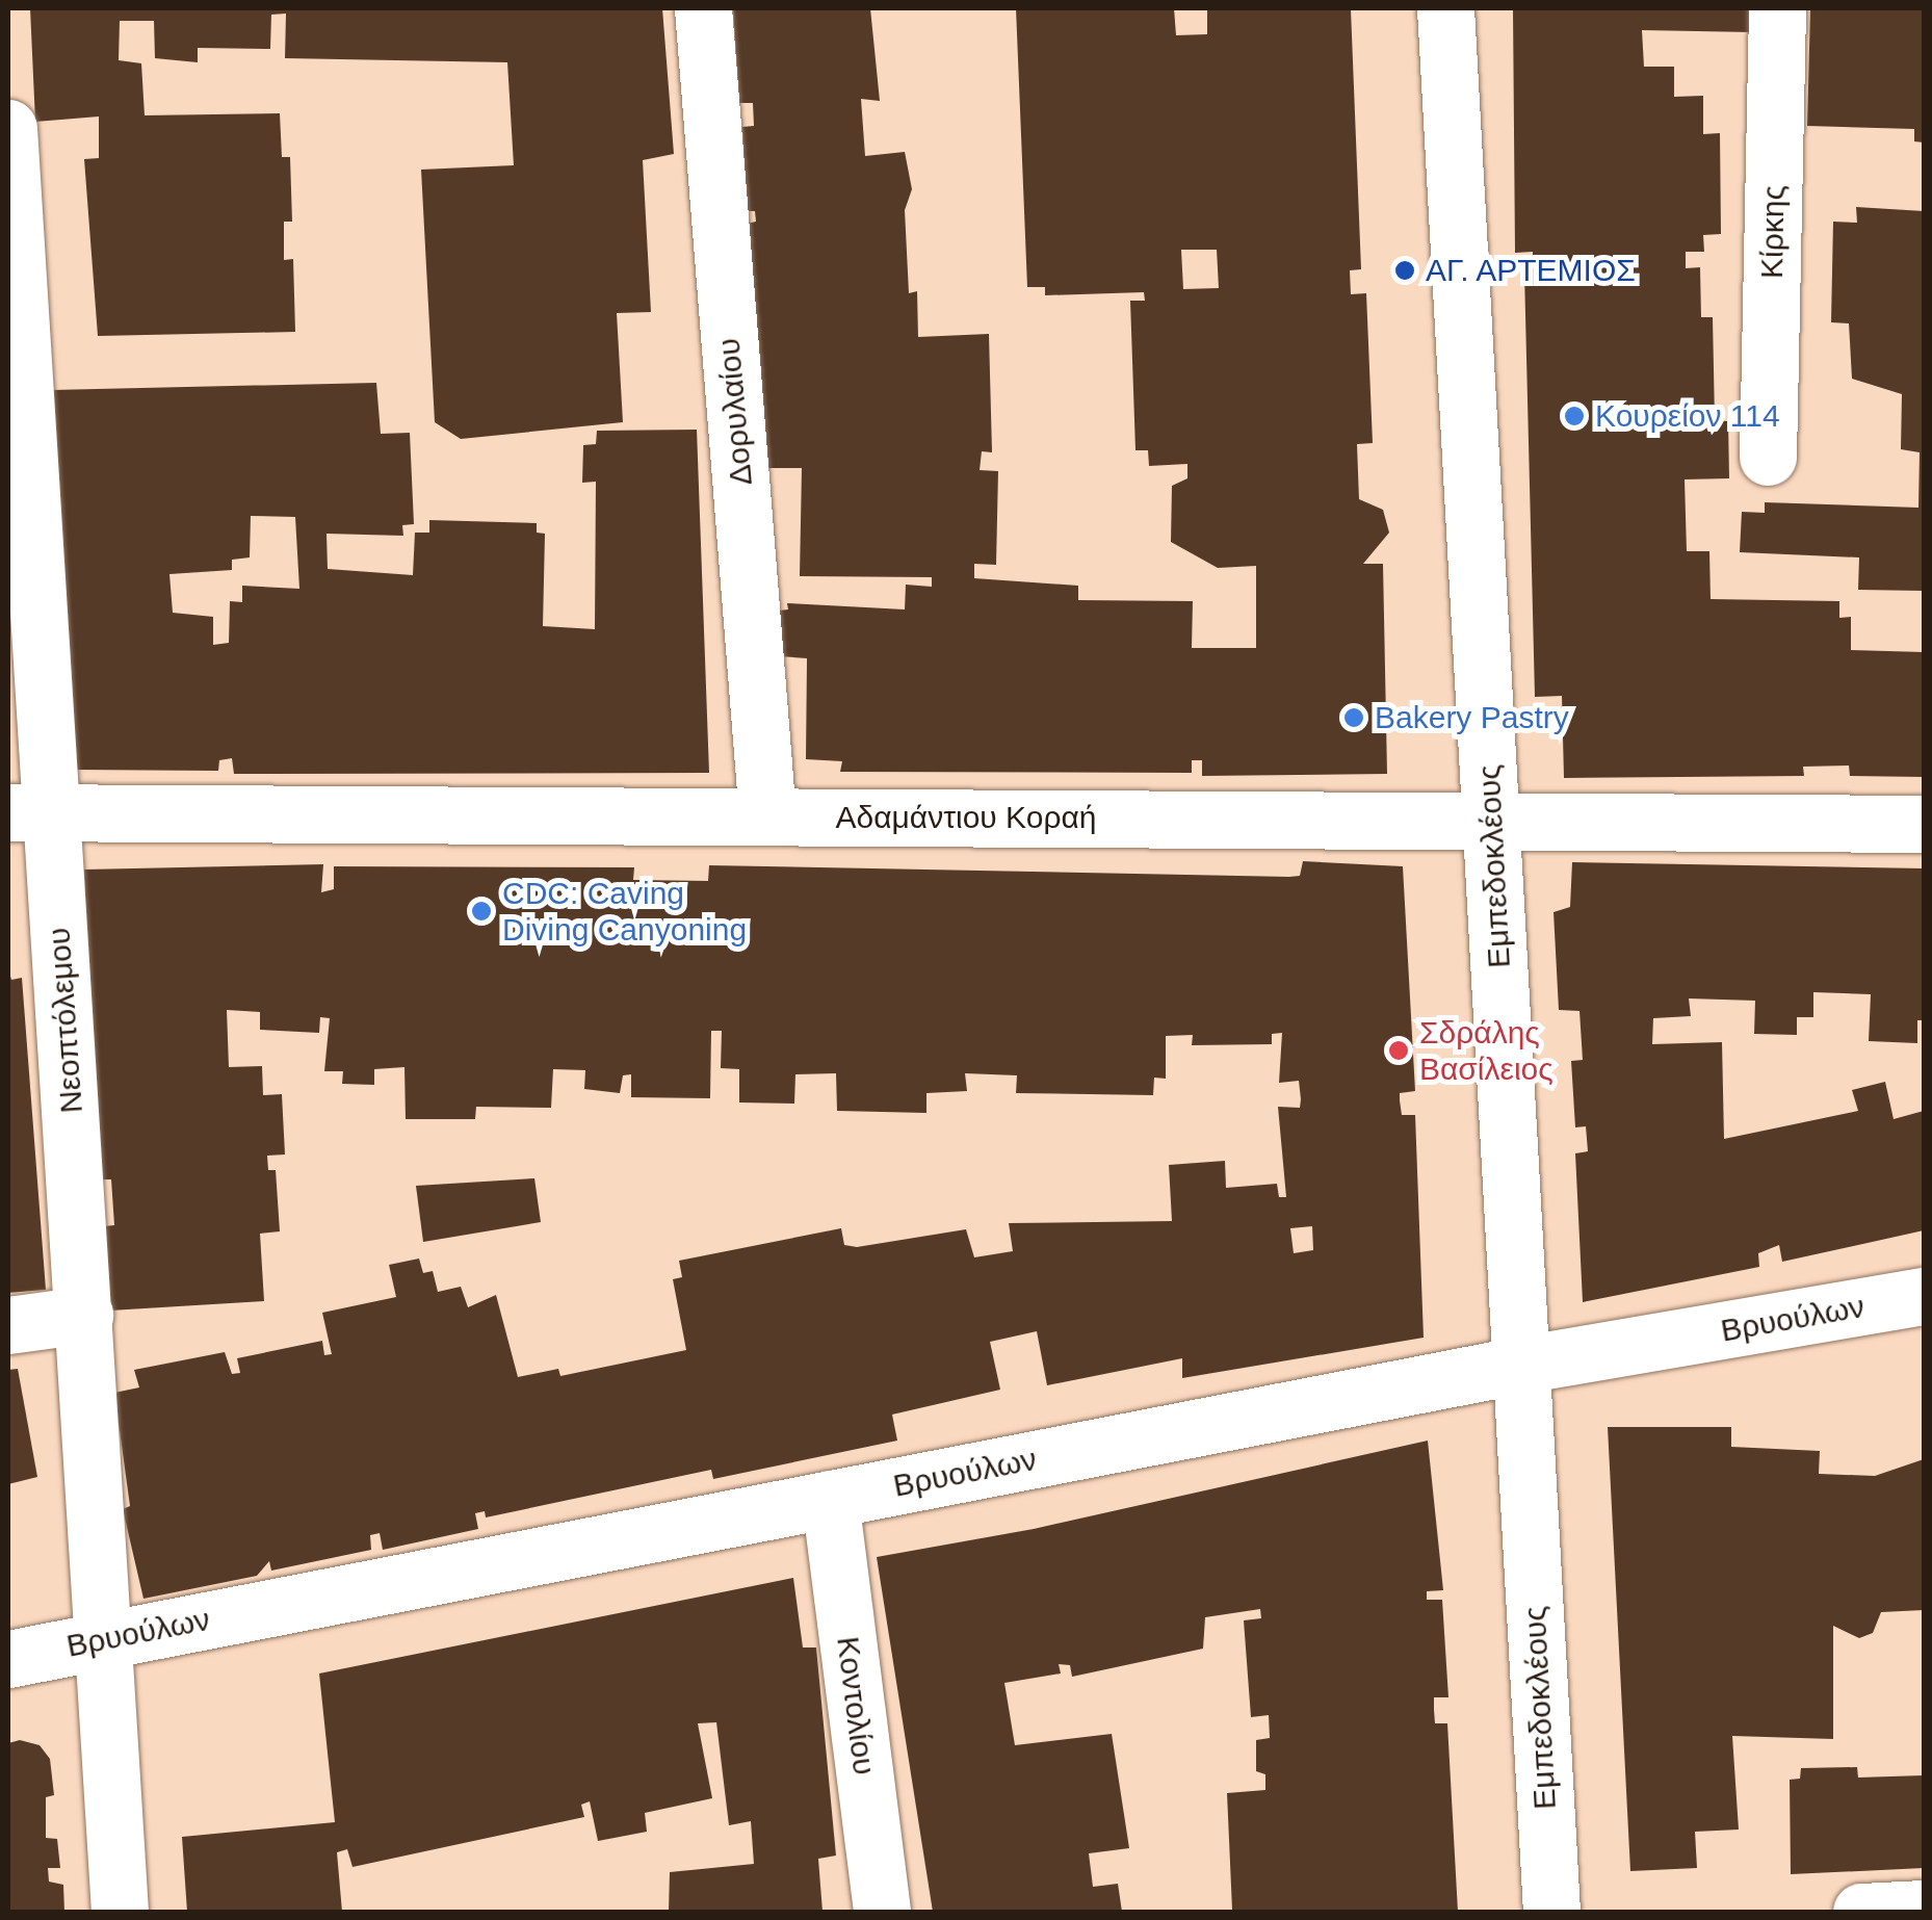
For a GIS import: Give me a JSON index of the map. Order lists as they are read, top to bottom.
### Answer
{
  "streets": {
    "street": [
      "Κίρκης",
      "Δορυλαίου",
      "Αδαμάντιου Κοραή",
      "Εμπεδοκλέους",
      "Νεοπτόλεμου",
      "Βρυούλων",
      "Κοντολίου"
    ]
  },
  "crossings": [
    ["Δορυλαίου", "Αδαμάντιου Κοραή"],
    ["Αδαμάντιου Κοραή", "Εμπεδοκλέους"],
    ["Αδαμάντιου Κοραή", "Νεοπτόλεμου"],
    ["Εμπεδοκλέους", "Βρυούλων"],
    ["Νεοπτόλεμου", "Βρυούλων"],
    ["Βρυούλων", "Κοντολίου"]
  ],
  "places": [
    "ΑΓ. ΑΡΤΕΜΙΟΣ",
    "Κουρείον 114",
    "Bakery Pastry",
    "CDC: Caving Diving Canyoning",
    "Σδράλης Βασίλειος"
  ]
}
